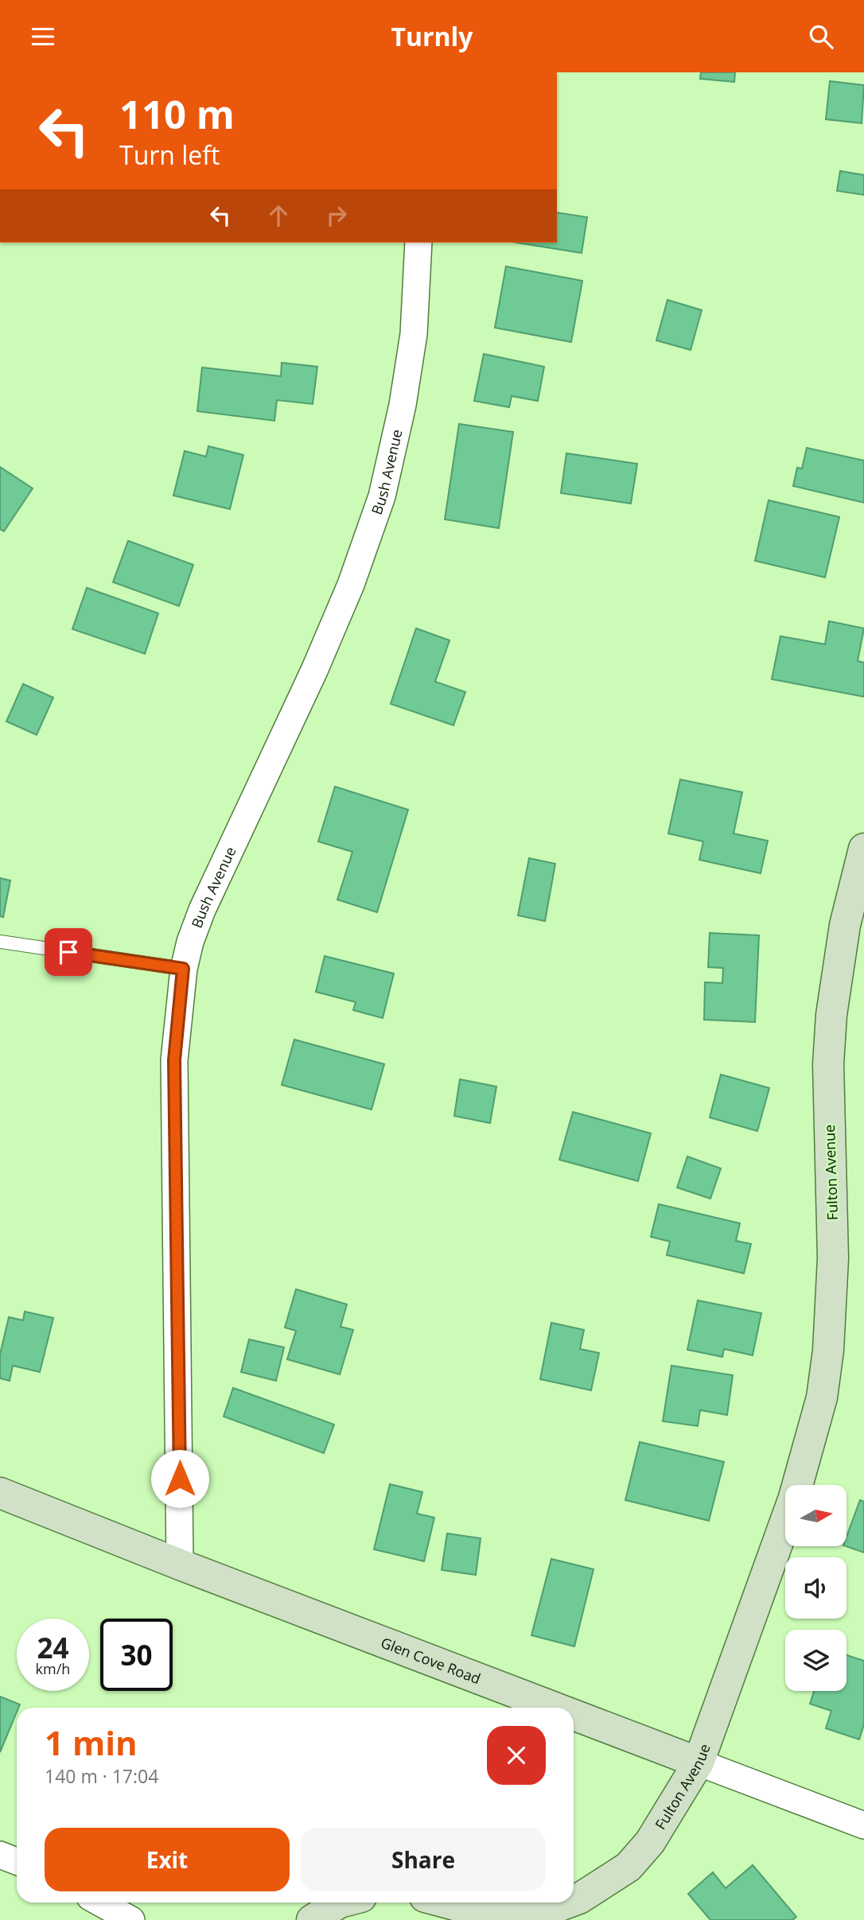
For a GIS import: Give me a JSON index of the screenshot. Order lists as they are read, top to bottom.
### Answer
{
  "streets": {
    "street": ["Bush Avenue", "Fulton Avenue", "Glen Cove Road"]
  },
  "crossings": [
    ["Bush Avenue", "Glen Cove Road"],
    ["Fulton Avenue", "Glen Cove Road"]
  ],
  "north": "right",
  "page": {
    "header": "Turnly",
    "turn": ["110 m", "Turn left"],
    "speed": "24 km/h",
    "limit": "30",
    "heading": ["1 min", "140 m · 17:04"],
    "buttons": ["Exit", "Share"]
  }
}
